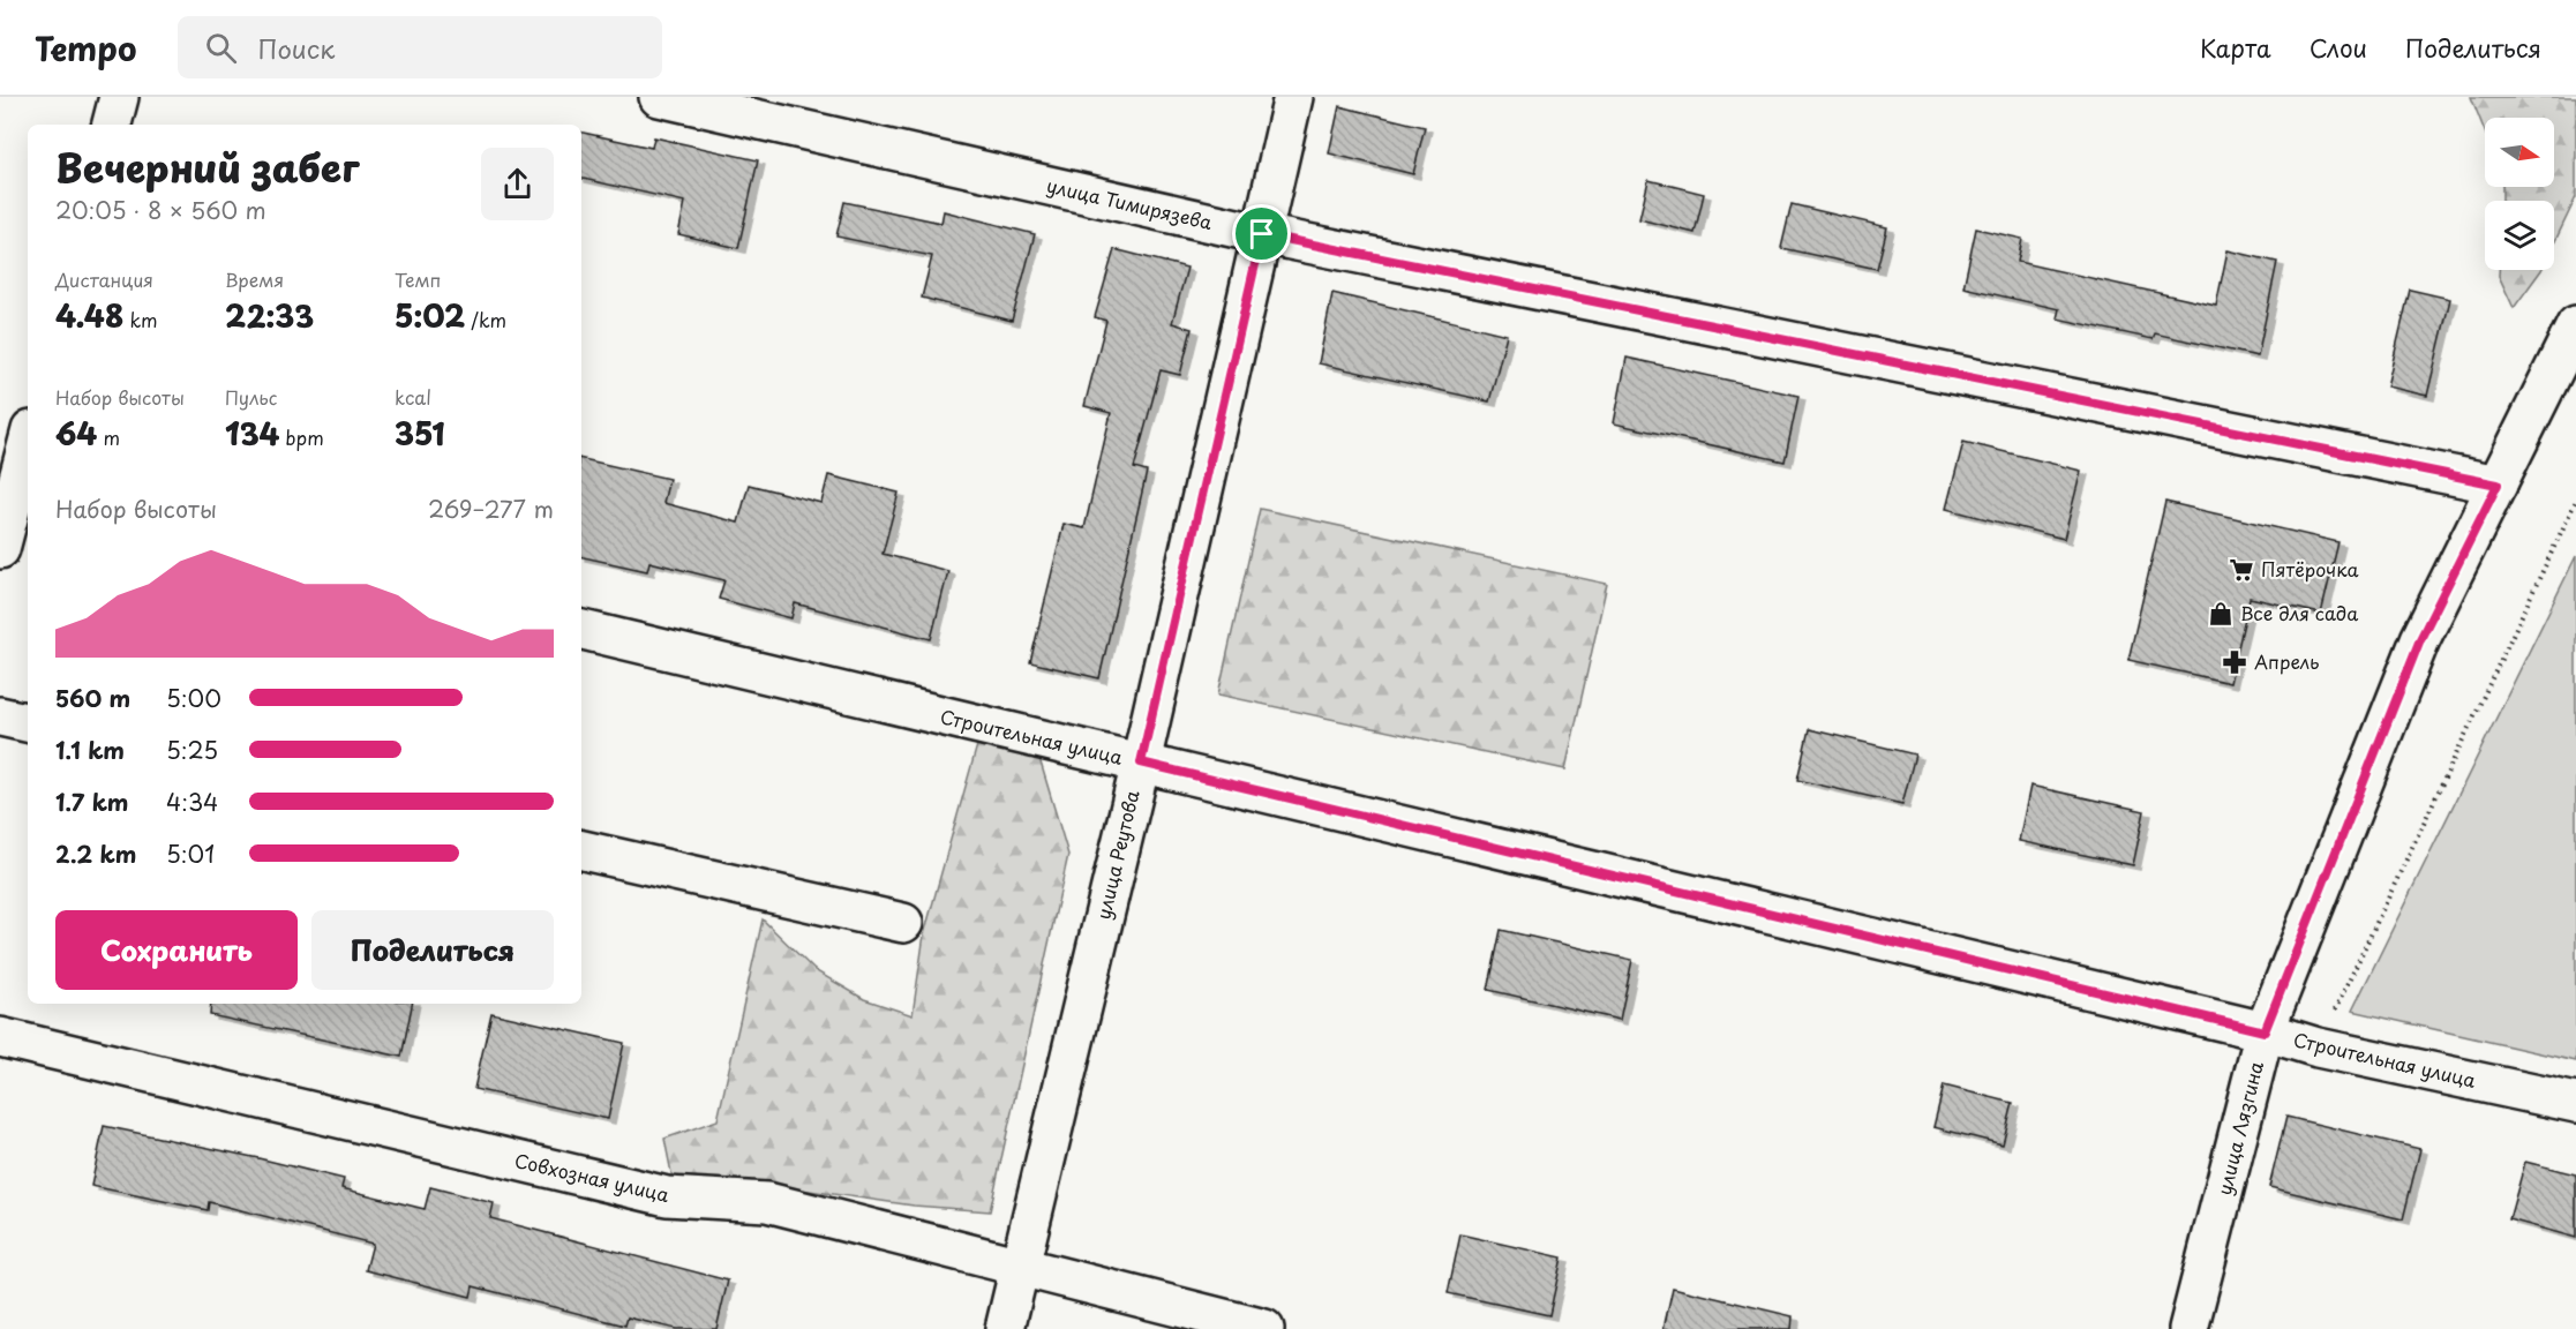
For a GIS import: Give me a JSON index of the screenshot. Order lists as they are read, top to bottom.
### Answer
{
  "streets": {
    "street": [
      "улица Тимирязева",
      "Строительная улица",
      "улица Реутова",
      "улица Лязгина",
      "Совхозная улица"
    ]
  },
  "crossings": [
    ["улица Тимирязева", "улица Реутова"],
    ["улица Тимирязева", "улица Лязгина"],
    ["Строительная улица", "улица Реутова"],
    ["Строительная улица", "улица Лязгина"],
    ["улица Реутова", "Совхозная улица"]
  ],
  "places": {
    "supermarket": ["Пятёрочка"],
    "shop": ["Все для сада"],
    "pharmacy": ["Апрель"]
  },
  "north": "right",
  "page": {
    "header": "Tempo",
    "search": "Поиск",
    "nav": ["Карта", "Слои", "Поделиться"],
    "heading": ["Вечерний забег", "20:05 · 8 × 560 m"],
    "stats": [
      ["Дистанция", "4.48 km"],
      ["Время", "22:33"],
      ["Темп", "5:02 /km"],
      ["Набор высоты", "64 m"],
      ["Пульс", "134 bpm"],
      ["kcal", "351"]
    ],
    "chart": ["Набор высоты", "269–277 m"],
    "list": [
      {
        "name": "560 m",
        "note": "5:00"
      },
      {
        "name": "1.1 km",
        "note": "5:25"
      },
      {
        "name": "1.7 km",
        "note": "4:34"
      },
      {
        "name": "2.2 km",
        "note": "5:01"
      }
    ],
    "buttons": ["Сохранить", "Поделиться"]
  }
}
